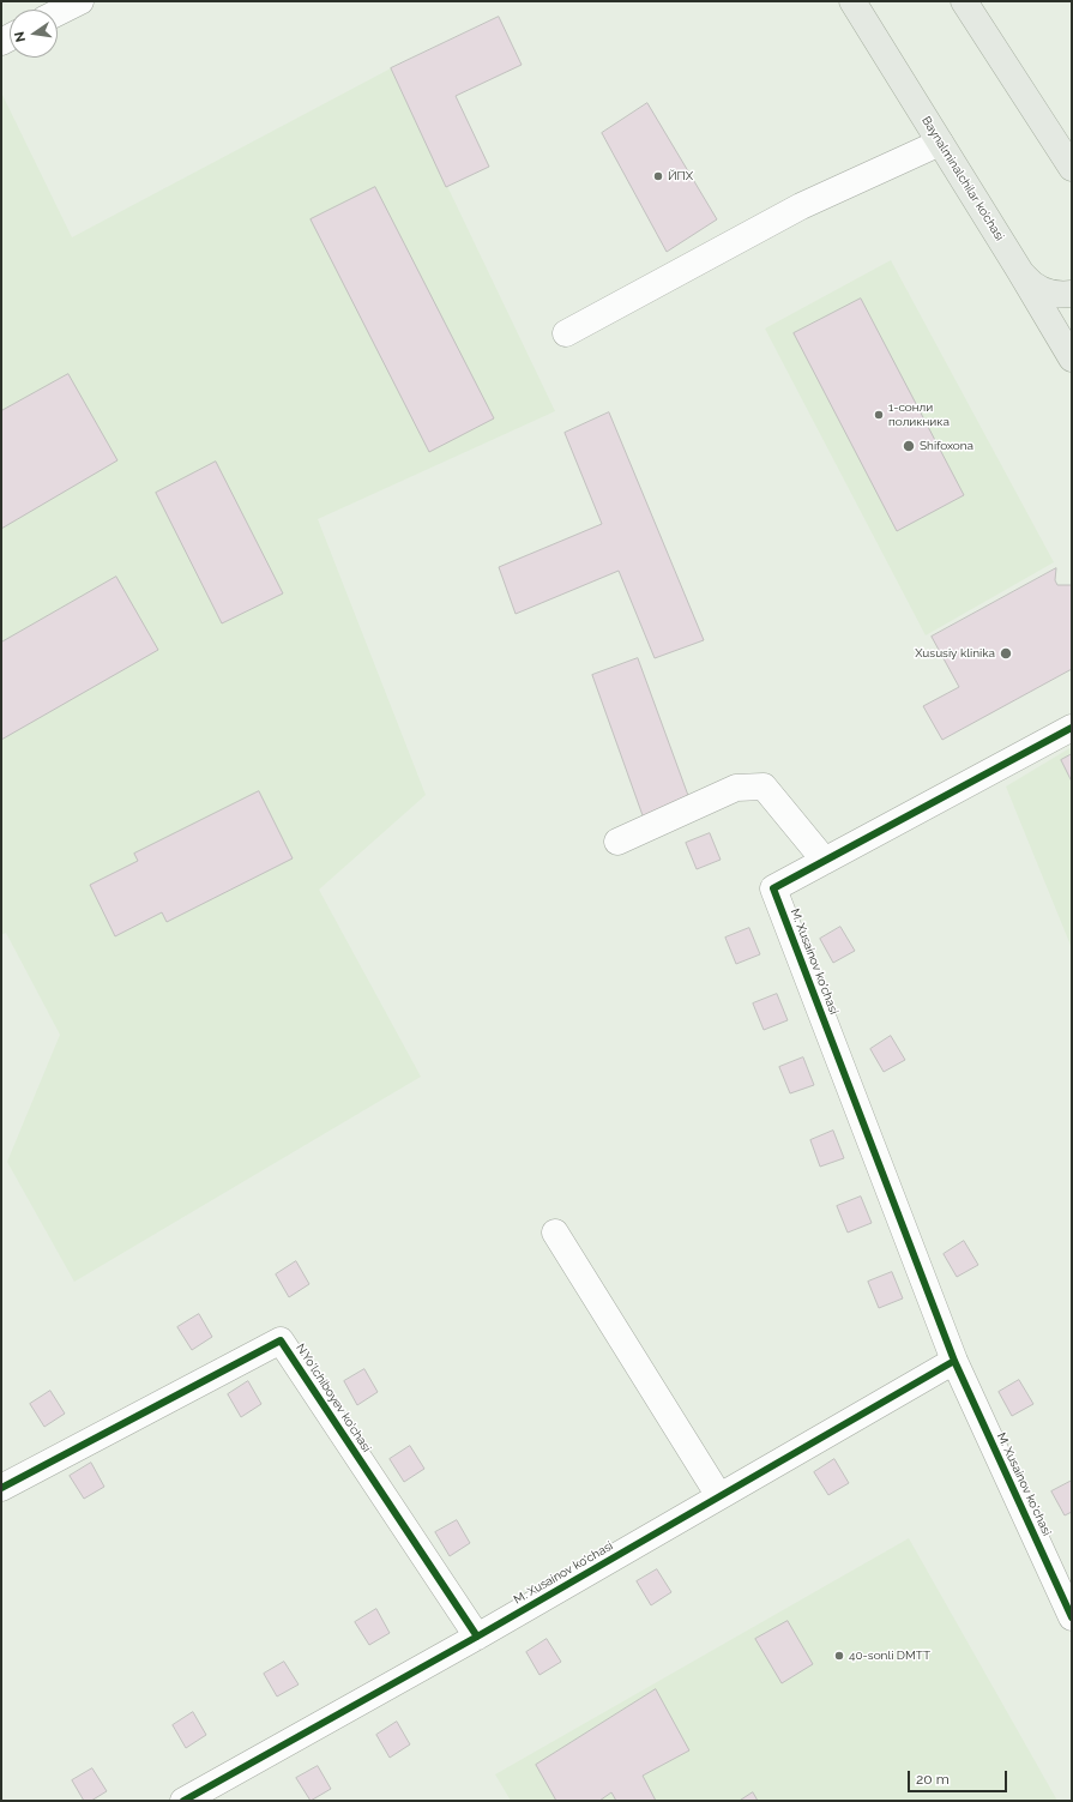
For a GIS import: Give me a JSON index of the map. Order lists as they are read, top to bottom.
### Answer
{
  "streets": {
    "main road": ["Baynalminalchilar ko’chasi"],
    "street": ["M. Xusainov ko'chasi", "N.Yo'lchiboyev ko'chasi"]
  },
  "crossings": [
    ["M. Xusainov ko'chasi", "N.Yo'lchiboyev ko'chasi"]
  ],
  "places": [
    "ЙПХ",
    "1-сонли поликника",
    "Shifoxona",
    "Xususiy klinika",
    "40-sonli DMTT"
  ],
  "scale_bar": "20 m",
  "north": "left"
}
